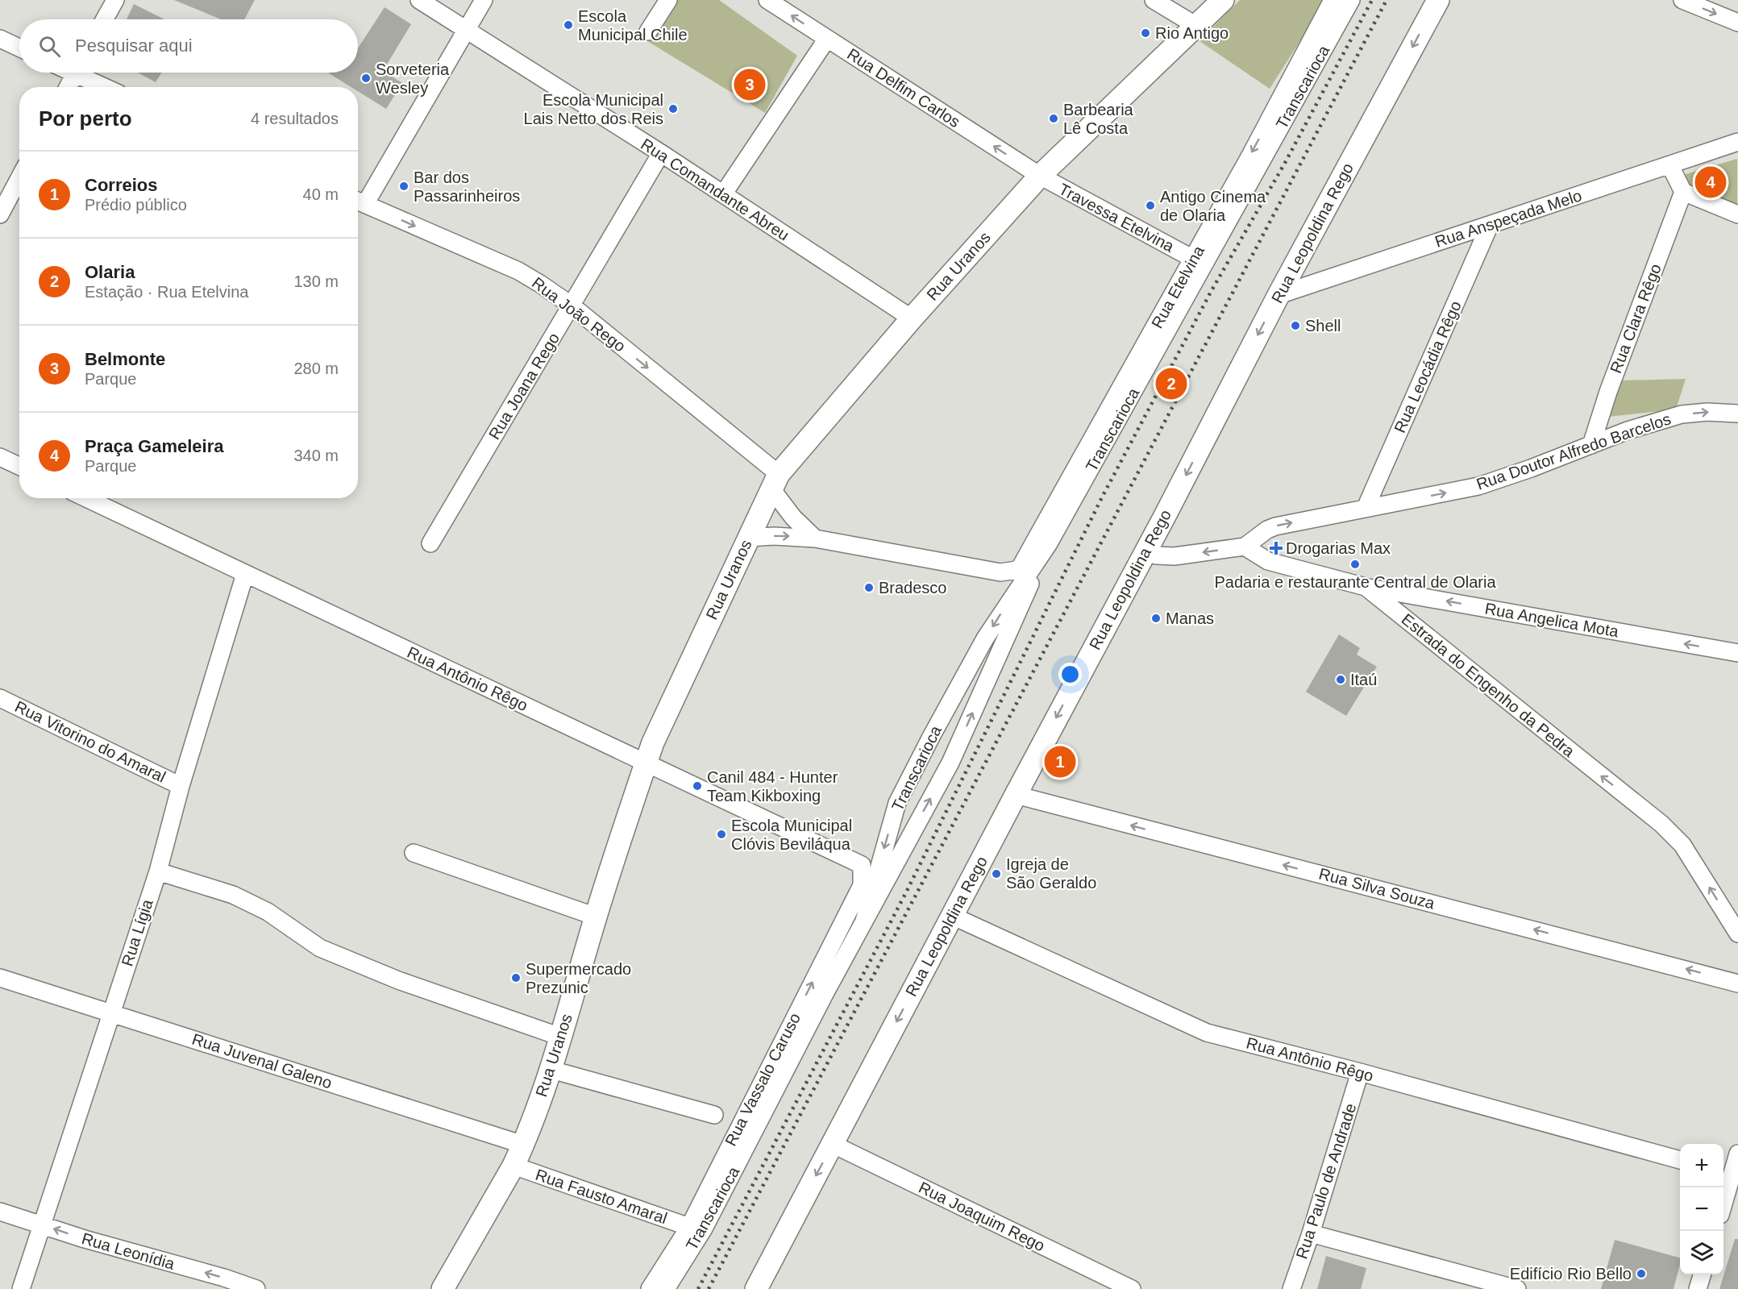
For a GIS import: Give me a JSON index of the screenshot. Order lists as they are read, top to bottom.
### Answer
{
  "streets": {
    "main road": ["Rua Leopoldina Rego", "Rua Uranos"],
    "street": [
      "Transcarioca",
      "Rua Delfim Carlos",
      "Rua Comandante Abreu",
      "Travessa Etelvina",
      "Rua Anspeçada Melo",
      "Rua Etelvina",
      "Rua João Rego",
      "Rua Clara Rêgo",
      "Rua Leocádia Rêgo",
      "Rua Joana Rego",
      "Rua Doutor Alfredo Barcelos",
      "Rua Angelica Mota",
      "Rua Antônio Rêgo",
      "Estrada do Engenho da Pedra",
      "Rua Vitorino do Amaral",
      "Rua Silva Souza",
      "Rua Lígia",
      "Rua Juvenal Galeno",
      "Rua Vassalo Caruso",
      "Rua Paulo de Andrade",
      "Rua Fausto Amaral",
      "Rua Joaquim Rego",
      "Rua Leonídia"
    ]
  },
  "crossings": [
    ["Rua Delfim Carlos", "Travessa Etelvina"],
    ["Rua Delfim Carlos", "Rua Uranos"],
    ["Rua Comandante Abreu", "Rua Uranos"],
    ["Rua Comandante Abreu", "Rua Joana Rego"],
    ["Travessa Etelvina", "Rua Uranos"],
    ["Travessa Etelvina", "Rua Etelvina"],
    ["Rua Anspeçada Melo", "Rua Leopoldina Rego"],
    ["Rua Anspeçada Melo", "Rua Leocádia Rêgo"],
    ["Rua Leopoldina Rego", "Rua Antônio Rêgo"],
    ["Rua Leopoldina Rego", "Rua Silva Souza"],
    ["Rua Leopoldina Rego", "Rua Joaquim Rego"],
    ["Rua Uranos", "Rua João Rego"],
    ["Rua Uranos", "Rua Antônio Rêgo"],
    ["Rua Uranos", "Rua Juvenal Galeno"],
    ["Rua Uranos", "Rua Fausto Amaral"],
    ["Rua João Rego", "Rua Joana Rego"],
    ["Rua Clara Rêgo", "Rua Doutor Alfredo Barcelos"],
    ["Rua Leocádia Rêgo", "Rua Doutor Alfredo Barcelos"],
    ["Rua Doutor Alfredo Barcelos", "Estrada do Engenho da Pedra"],
    ["Rua Angelica Mota", "Estrada do Engenho da Pedra"],
    ["Rua Antônio Rêgo", "Rua Lígia"],
    ["Rua Antônio Rêgo", "Rua Vassalo Caruso"],
    ["Rua Antônio Rêgo", "Rua Paulo de Andrade"],
    ["Rua Vitorino do Amaral", "Rua Lígia"],
    ["Rua Lígia", "Rua Juvenal Galeno"],
    ["Rua Lígia", "Rua Leonídia"],
    ["Rua Vassalo Caruso", "Rua Fausto Amaral"]
  ],
  "one_way": [
    "Rua Delfim Carlos",
    "Rua Leopoldina Rego",
    "Rua João Rego",
    "Rua Doutor Alfredo Barcelos",
    "Rua Angelica Mota",
    "Estrada do Engenho da Pedra",
    "Rua Silva Souza",
    "Rua Vassalo Caruso",
    "Rua Leonídia"
  ],
  "places": {
    "other": [
      "Escola Municipal Chile",
      "Rio Antigo",
      "Sorveteria Wesley",
      "Escola Municipal Lais Netto dos Reis",
      "Barbearia Lê Costa",
      "Bar dos Passarinheiros",
      "Antigo Cinema de Olaria",
      "Shell",
      "Padaria e restaurante Central de Olaria",
      "Bradesco",
      "Manas",
      "Itaú",
      "Canil 484 - Hunter Team Kikboxing",
      "Escola Municipal Clóvis Beviláqua",
      "Igreja de São Geraldo",
      "Supermercado Prezunic",
      "Edifício Rio Bello"
    ],
    "health": ["Drogarias Max"]
  },
  "page": {
    "search": "Pesquisar aqui",
    "pins": [
      "3",
      "4",
      "2",
      "1"
    ],
    "heading": ["Por perto", "4 resultados"],
    "list": [
      {
        "mark": "1",
        "name": "Correios",
        "note": "Prédio público",
        "value": "40 m"
      },
      {
        "mark": "2",
        "name": "Olaria",
        "note": "Estação · Rua Etelvina",
        "value": "130 m"
      },
      {
        "mark": "3",
        "name": "Belmonte",
        "note": "Parque",
        "value": "280 m"
      },
      {
        "mark": "4",
        "name": "Praça Gameleira",
        "note": "Parque",
        "value": "340 m"
      }
    ],
    "map_buttons": ["+", "−"]
  }
}
